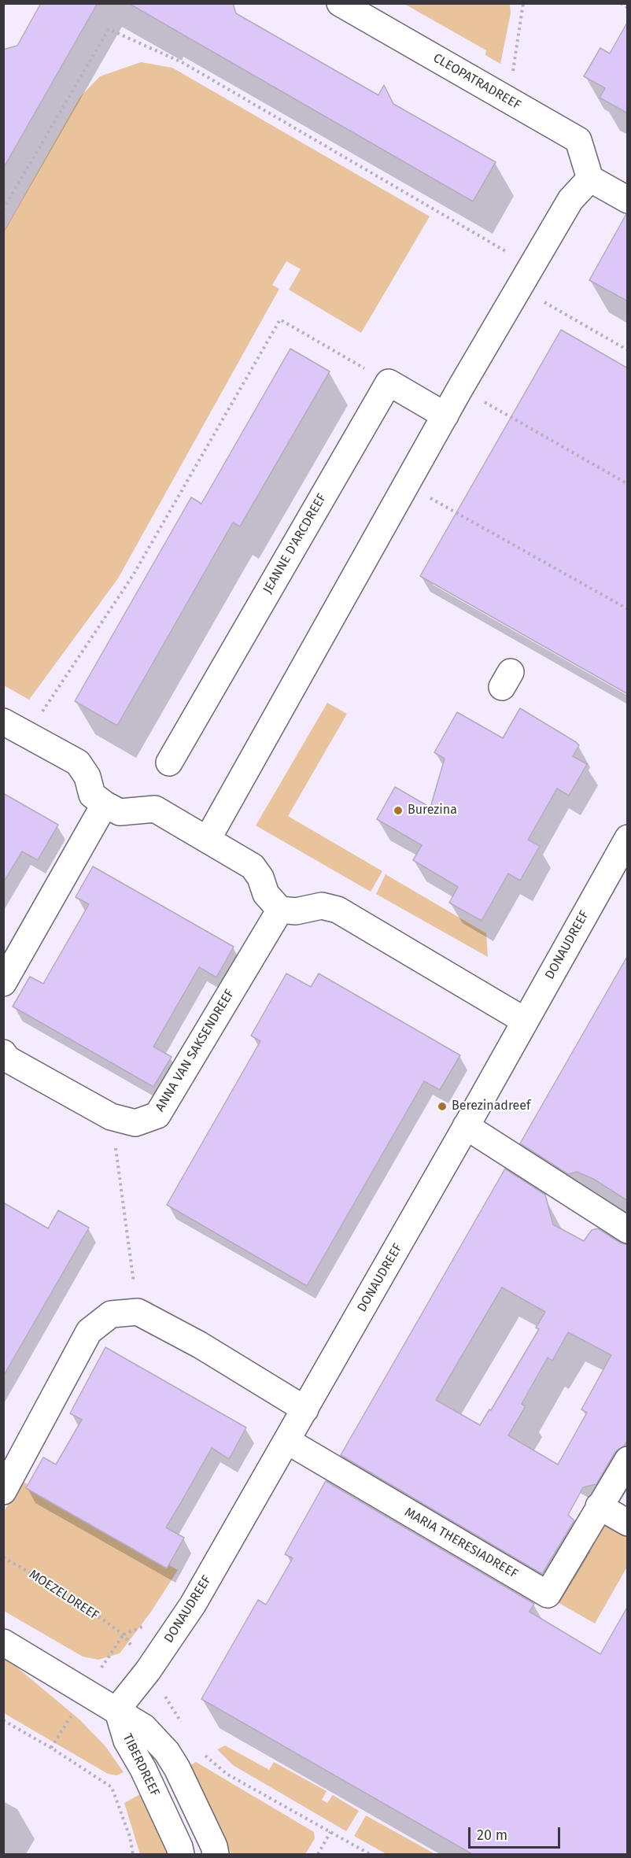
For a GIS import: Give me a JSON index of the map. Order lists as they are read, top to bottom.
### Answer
{
  "streets": {
    "street": [
      "CLEOPATRADREEF",
      "JEANNE D'ARCDREEF",
      "DONAUDREEF",
      "ANNA VAN SAKSENDREEF",
      "MARIA THERESIADREEF",
      "TIBERDREEF"
    ],
    "path": ["MOEZELDREEF"]
  },
  "crossings": [
    ["DONAUDREEF", "MARIA THERESIADREEF"],
    ["DONAUDREEF", "TIBERDREEF"]
  ],
  "places": ["Burezina", "Berezinadreef"],
  "scale_bar": "20 m"
}
